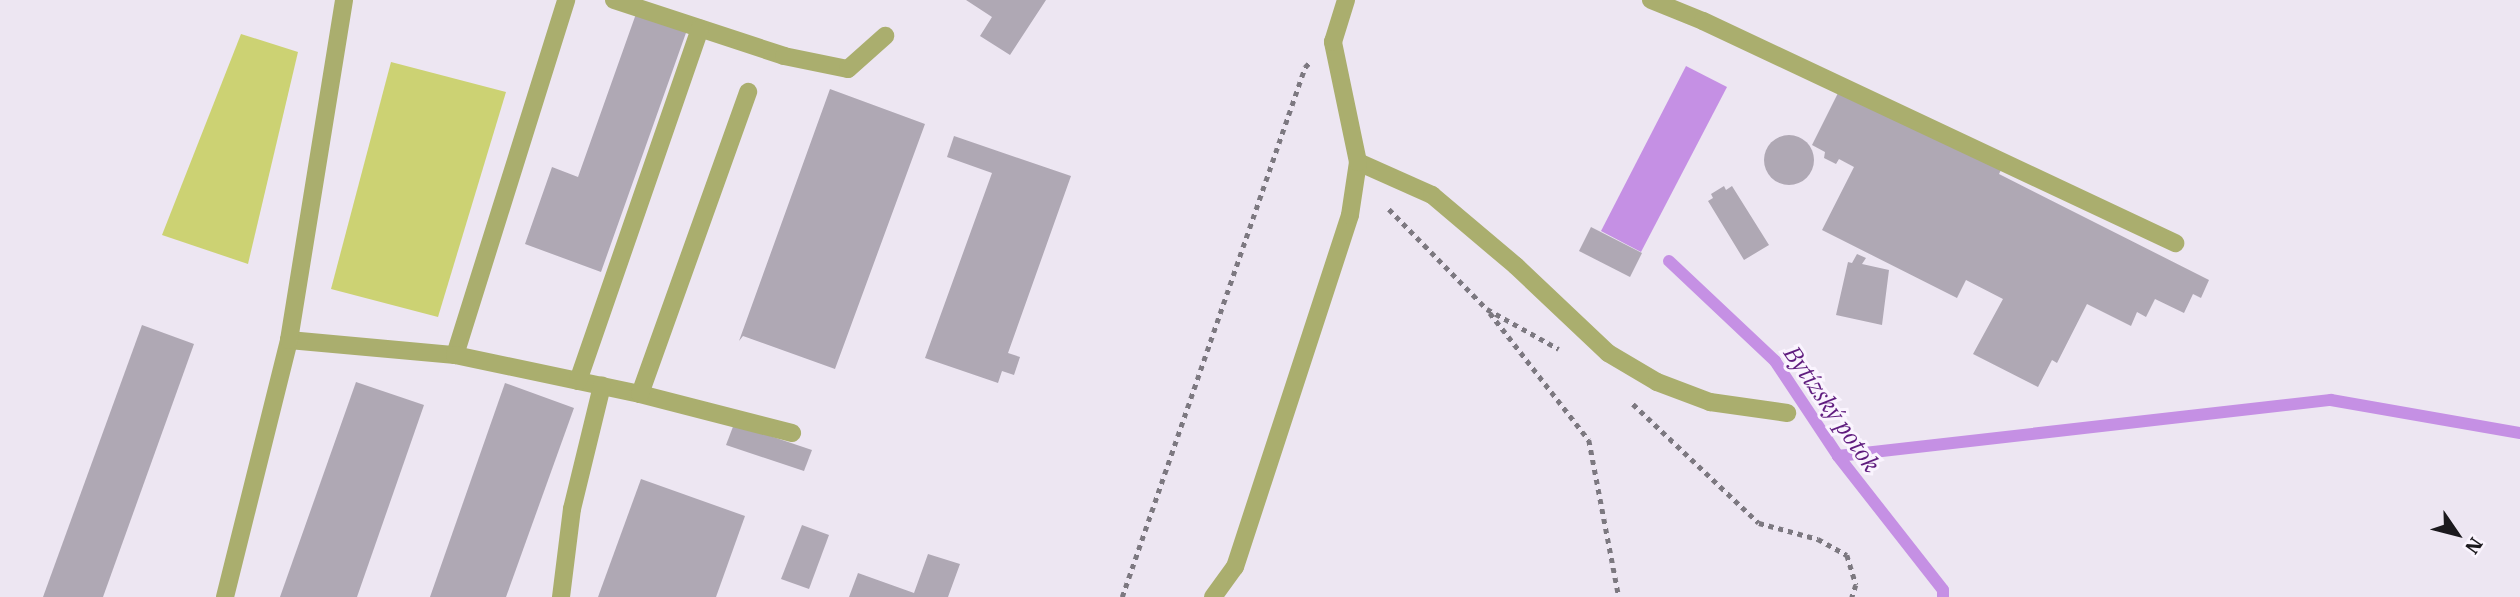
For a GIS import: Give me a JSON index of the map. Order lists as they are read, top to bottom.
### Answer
{
  "water": ["Bytízský potok"],
  "north": "bottom right"
}
